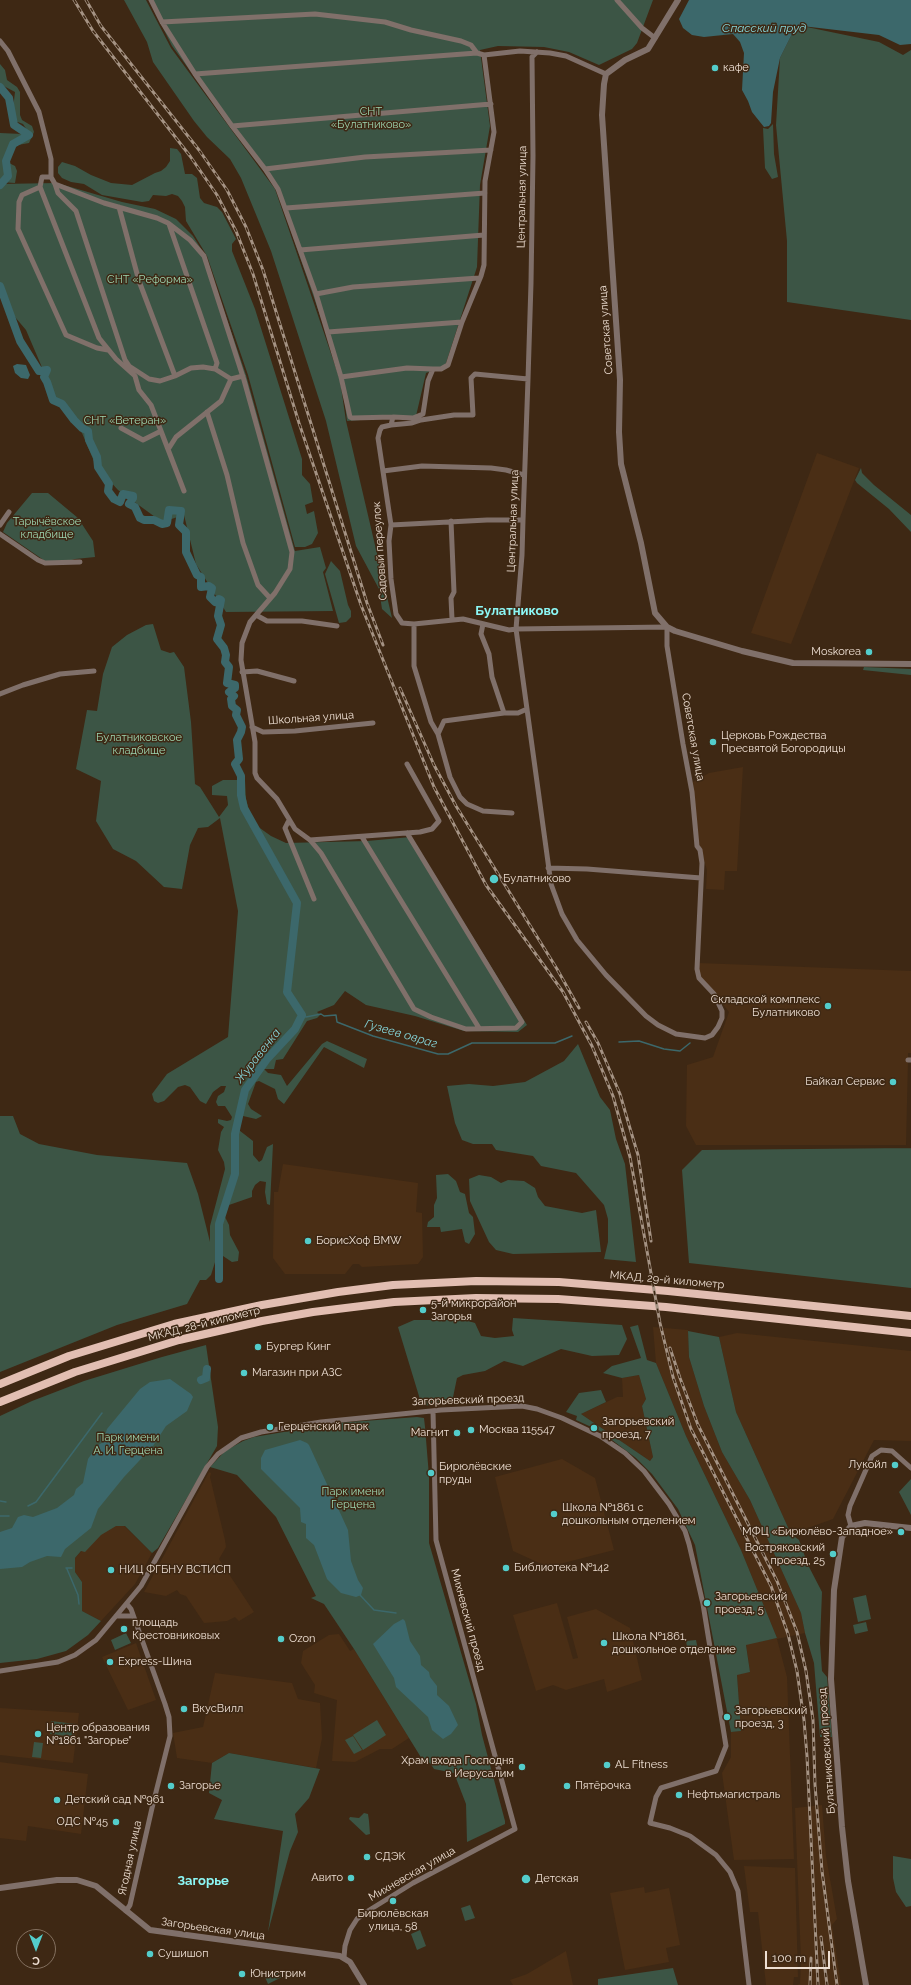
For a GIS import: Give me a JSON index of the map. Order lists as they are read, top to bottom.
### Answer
{
  "streets": {
    "highway": ["МКАД, 29-й километр", "МКАД, 28-й километр"],
    "street": [
      "Центральная улица",
      "Советская улица",
      "Садовый переулок",
      "Школьная улица",
      "Загорьевский проезд",
      "Михневский проезд",
      "Булатниковский проезд",
      "Ягодная улица",
      "Михневская улица",
      "Загорьевская улица"
    ]
  },
  "crossings": [
    ["Центральная улица", "Советская улица"],
    ["МКАД, 29-й километр", "МКАД, 28-й километр"],
    ["Загорьевский проезд", "Михневский проезд"],
    ["Загорьевский проезд", "Ягодная улица"],
    ["Михневский проезд", "Михневская улица"],
    ["Ягодная улица", "Загорьевская улица"],
    ["Михневская улица", "Загорьевская улица"]
  ],
  "districts": ["Булатниково", "Загорье"],
  "water": ["Спасский пруд", "Гузеев овраг", "Журавенка"],
  "parks": [
    "СНТ «Булатниково»",
    "СНТ «Реформа»",
    "СНТ «Ветеран»",
    "Тарычёвское кладбище",
    "Булатниковское кладбище",
    "Парк имени А. И. Герцена",
    "Парк имени Герцена"
  ],
  "places": [
    "кафе",
    "Moskorea",
    "Церковь Рождества Пресвятой Богородицы",
    "Булатниково",
    "Складской комплекс Булатниково",
    "Байкал Сервис",
    "БорисХоф BMW",
    "5-й микрорайон Загорья",
    "Бургер Кинг",
    "Магазин при АЗС",
    "Герценский парк",
    "Загорьевский проезд, 7",
    "Москва 115547",
    "Магнит",
    "Лукойл",
    "Бирюлёвские пруды",
    "Школа №1861 с дошкольным отделением",
    "МФЦ «Бирюлёво-Западное»",
    "Востряковский проезд, 25",
    "Библиотека №142",
    "НИЦ ФГБНУ ВСТИСП",
    "Загорьевский проезд, 5",
    "площадь Крестовниковых",
    "Ozon",
    "Школа №1861, дошкольное отделение",
    "Express-Шина",
    "ВкусВилл",
    "Загорьевский проезд, 3",
    "Центр образования №1861 \"Загорье\"",
    "AL Fitness",
    "Храм входа Господня в Иерусалим",
    "Загорье",
    "Пятёрочка",
    "Нефтьмагистраль",
    "Детский сад №961",
    "ОДС №45",
    "СДЭК",
    "Авито",
    "Детская",
    "Бирюлёвская улица, 58",
    "Сушишоп",
    "Юнистрим"
  ],
  "scale_bar": "100 m",
  "north": "bottom"
}
